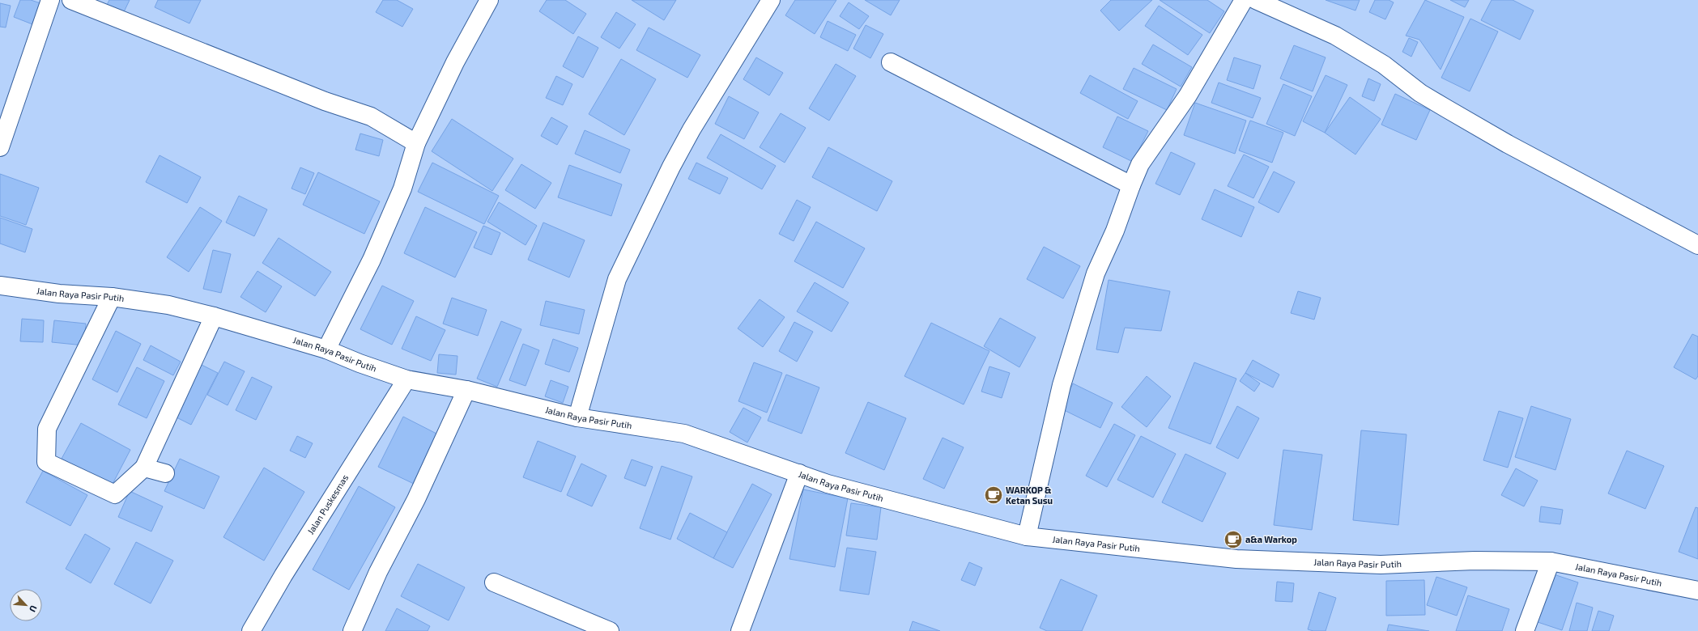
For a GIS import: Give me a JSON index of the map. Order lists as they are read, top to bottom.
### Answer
{
  "streets": {
    "street": ["Jalan Raya Pasir Putih", "Jalan Puskesmas"]
  },
  "crossings": [
    ["Jalan Raya Pasir Putih", "Jalan Puskesmas"]
  ],
  "places": {
    "cafe": ["WARKOP & Ketan Susu", "a&a Warkop"]
  },
  "north": "bottom right"
}
